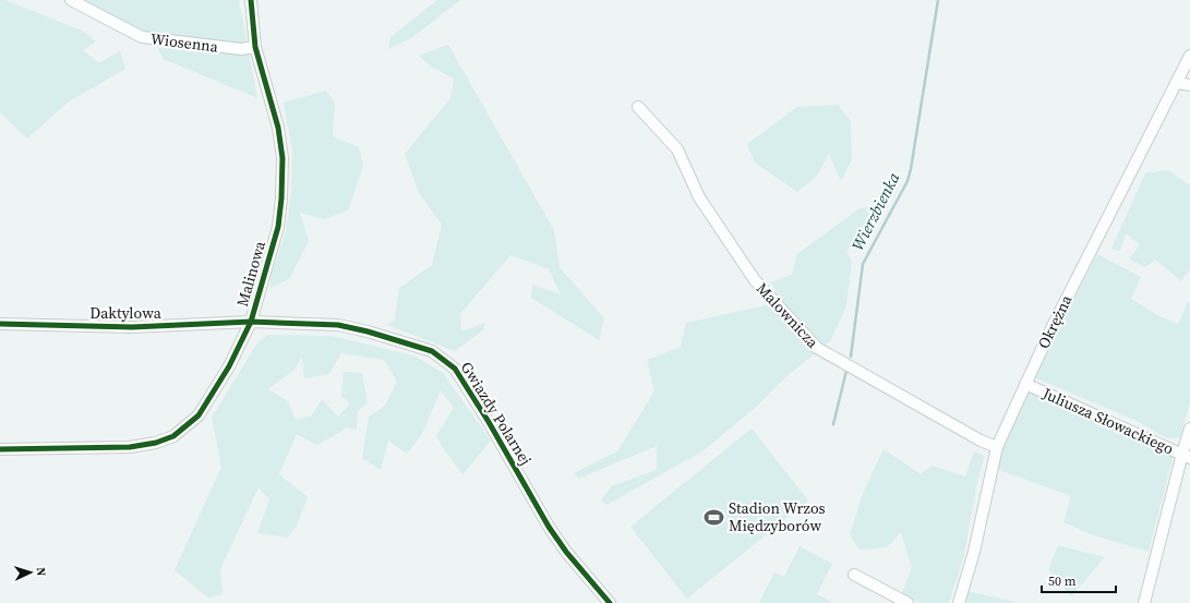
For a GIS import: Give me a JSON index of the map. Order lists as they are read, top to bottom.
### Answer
{
  "streets": {
    "street": [
      "Wiosenna",
      "Malinowa",
      "Daktylowa",
      "Malownicza",
      "Okrężna",
      "Gwiazdy Polarnej",
      "Juliusza Słowackiego"
    ]
  },
  "crossings": [
    ["Wiosenna", "Malinowa"],
    ["Malinowa", "Daktylowa"],
    ["Malinowa", "Gwiazdy Polarnej"],
    ["Daktylowa", "Gwiazdy Polarnej"],
    ["Malownicza", "Okrężna"],
    ["Okrężna", "Juliusza Słowackiego"]
  ],
  "water": ["Wierzbienka"],
  "places": {
    "sports": ["Stadion Wrzos Międzyborów"]
  },
  "scale_bar": "50 m",
  "north": "right"
}
